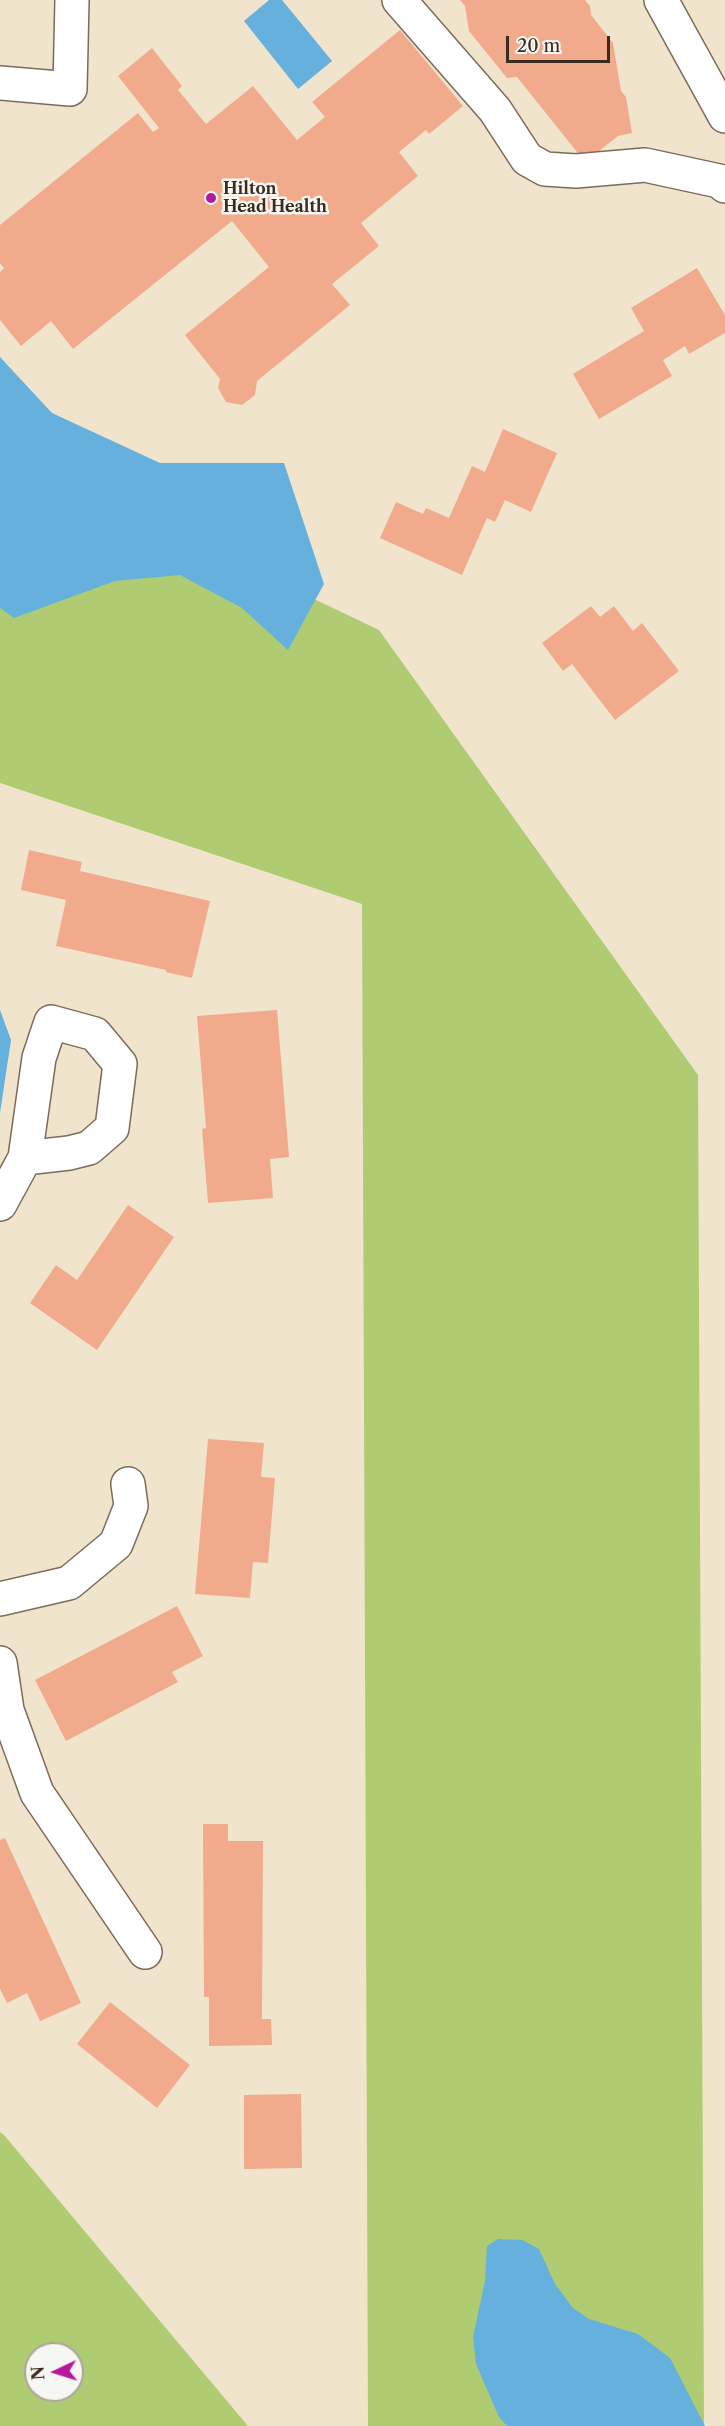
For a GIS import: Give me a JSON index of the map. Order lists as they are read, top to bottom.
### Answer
{
  "places": ["Hilton Head Health"],
  "scale_bar": "20 m",
  "north": "left"
}
